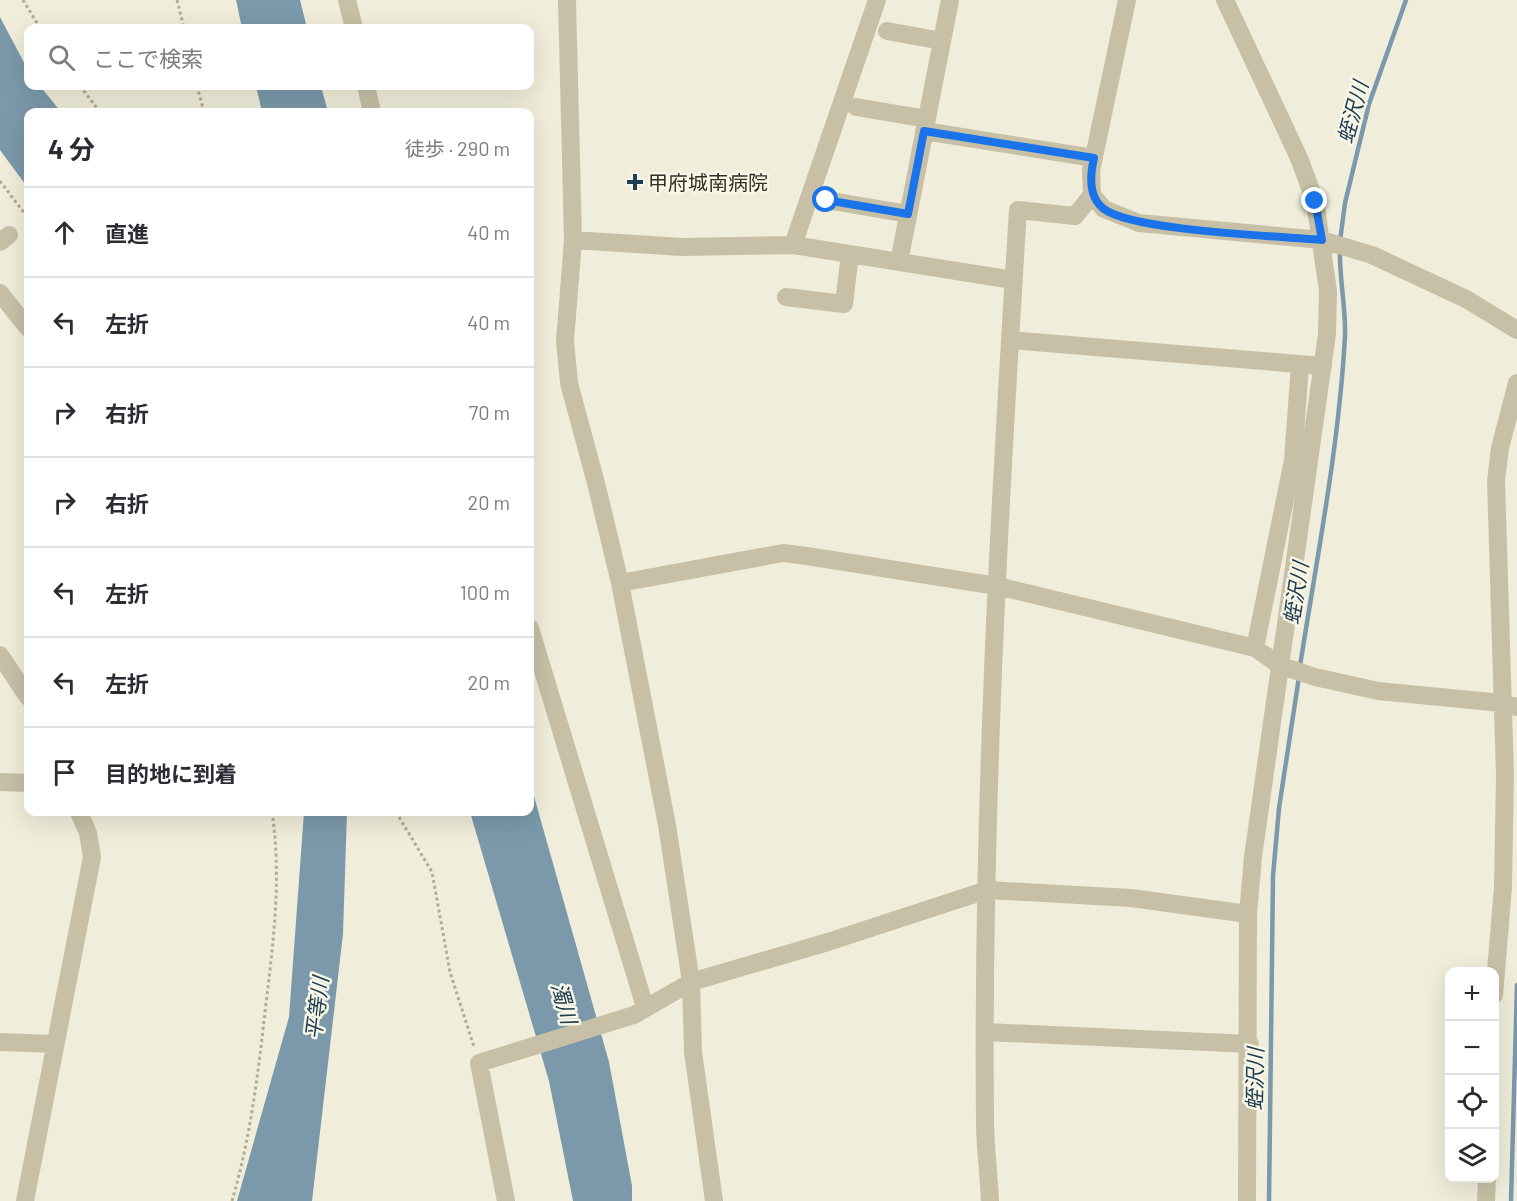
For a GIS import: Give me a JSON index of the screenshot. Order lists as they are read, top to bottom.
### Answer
{
  "water": ["蛭沢川", "濁川", "平等川"],
  "places": {
    "health": ["甲府城南病院"]
  },
  "page": {
    "search": "ここで検索",
    "heading": ["4 分", "徒歩 · 290 m"],
    "list": [
      ["直進", "40 m"],
      ["左折", "40 m"],
      ["右折", "70 m"],
      ["右折", "20 m"],
      ["左折", "100 m"],
      ["左折", "20 m"],
      "目的地に到着"
    ],
    "map_buttons": ["+", "−"]
  }
}
